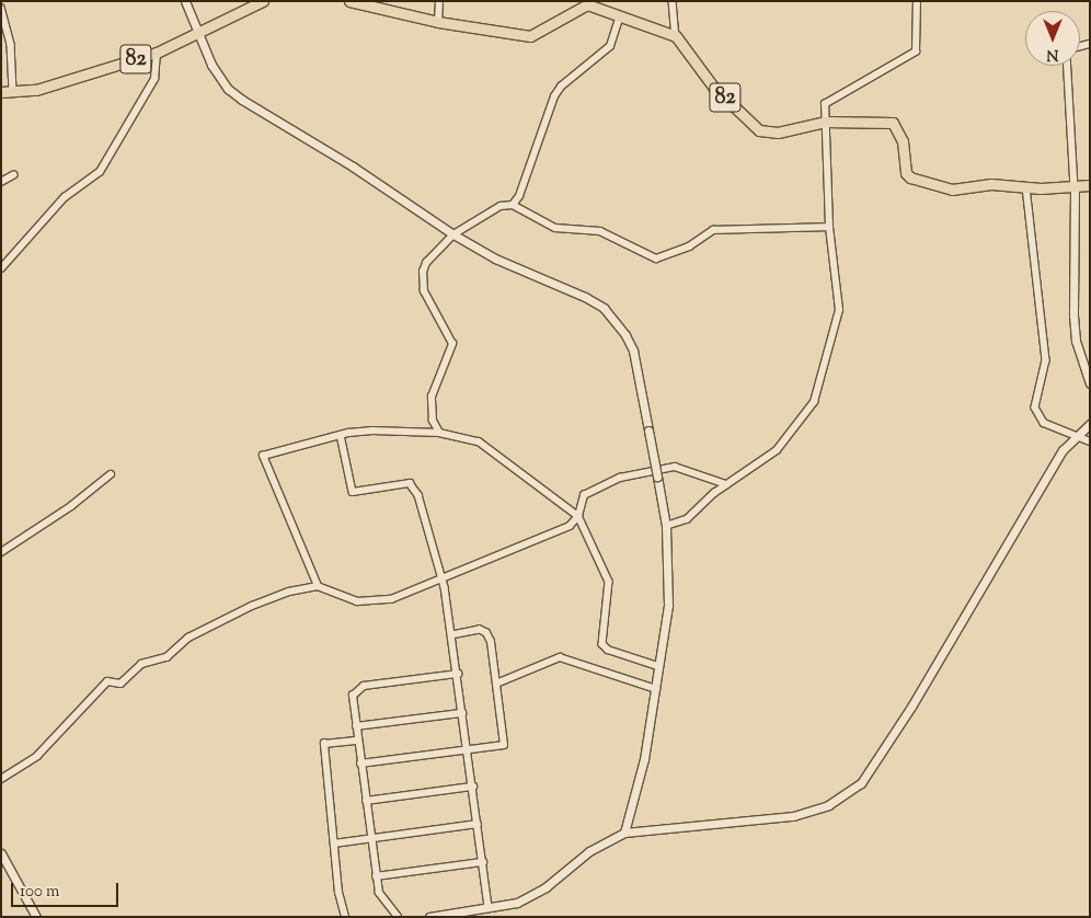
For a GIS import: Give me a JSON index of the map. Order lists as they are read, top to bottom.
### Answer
{
  "streets": {
    "main road": ["82"]
  },
  "scale_bar": "100 m",
  "north": "bottom"
}
